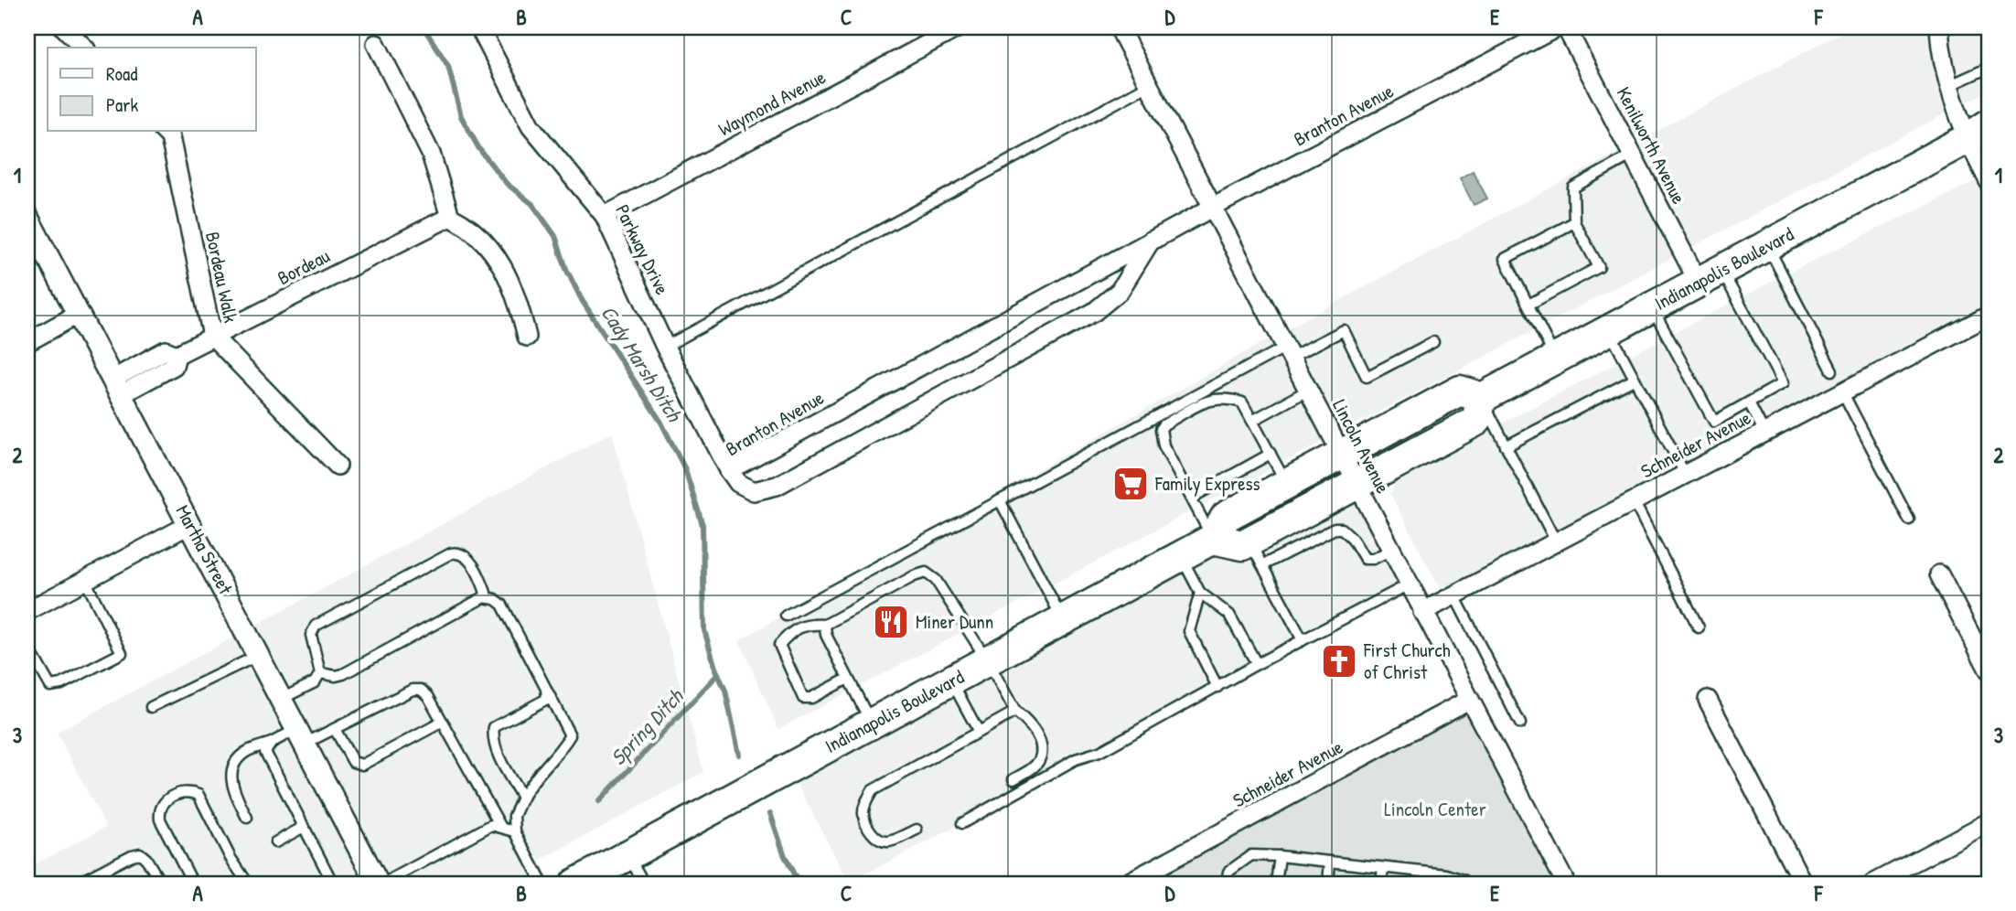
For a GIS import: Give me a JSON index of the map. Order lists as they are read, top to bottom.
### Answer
{
  "streets": {
    "highway": ["Indianapolis Boulevard"],
    "street": [
      "Waymond Avenue",
      "Branton Avenue",
      "Kenilworth Avenue",
      "Parkway Drive",
      "Bordeau",
      "Bordeau Walk",
      "Schneider Avenue",
      "Lincoln Avenue",
      "Martha Street"
    ]
  },
  "crossings": [
    ["Waymond Avenue", "Parkway Drive"],
    ["Branton Avenue", "Parkway Drive"],
    ["Branton Avenue", "Lincoln Avenue"],
    ["Kenilworth Avenue", "Indianapolis Boulevard"],
    ["Bordeau", "Bordeau Walk"],
    ["Bordeau", "Martha Street"],
    ["Indianapolis Boulevard", "Lincoln Avenue"],
    ["Schneider Avenue", "Lincoln Avenue"]
  ],
  "water": ["Cady Marsh Ditch", "Spring Ditch"],
  "parks": ["Lincoln Center"],
  "places": {
    "supermarket": ["Family Express"],
    "restaurant": ["Miner Dunn"],
    "church": ["First Church of Christ"]
  },
  "legend": ["Road", "Park"],
  "grid": {
    "columns": [
      "A",
      "B",
      "C",
      "D",
      "E",
      "F"
    ],
    "rows": ["1", "2", "3"]
  }
}
